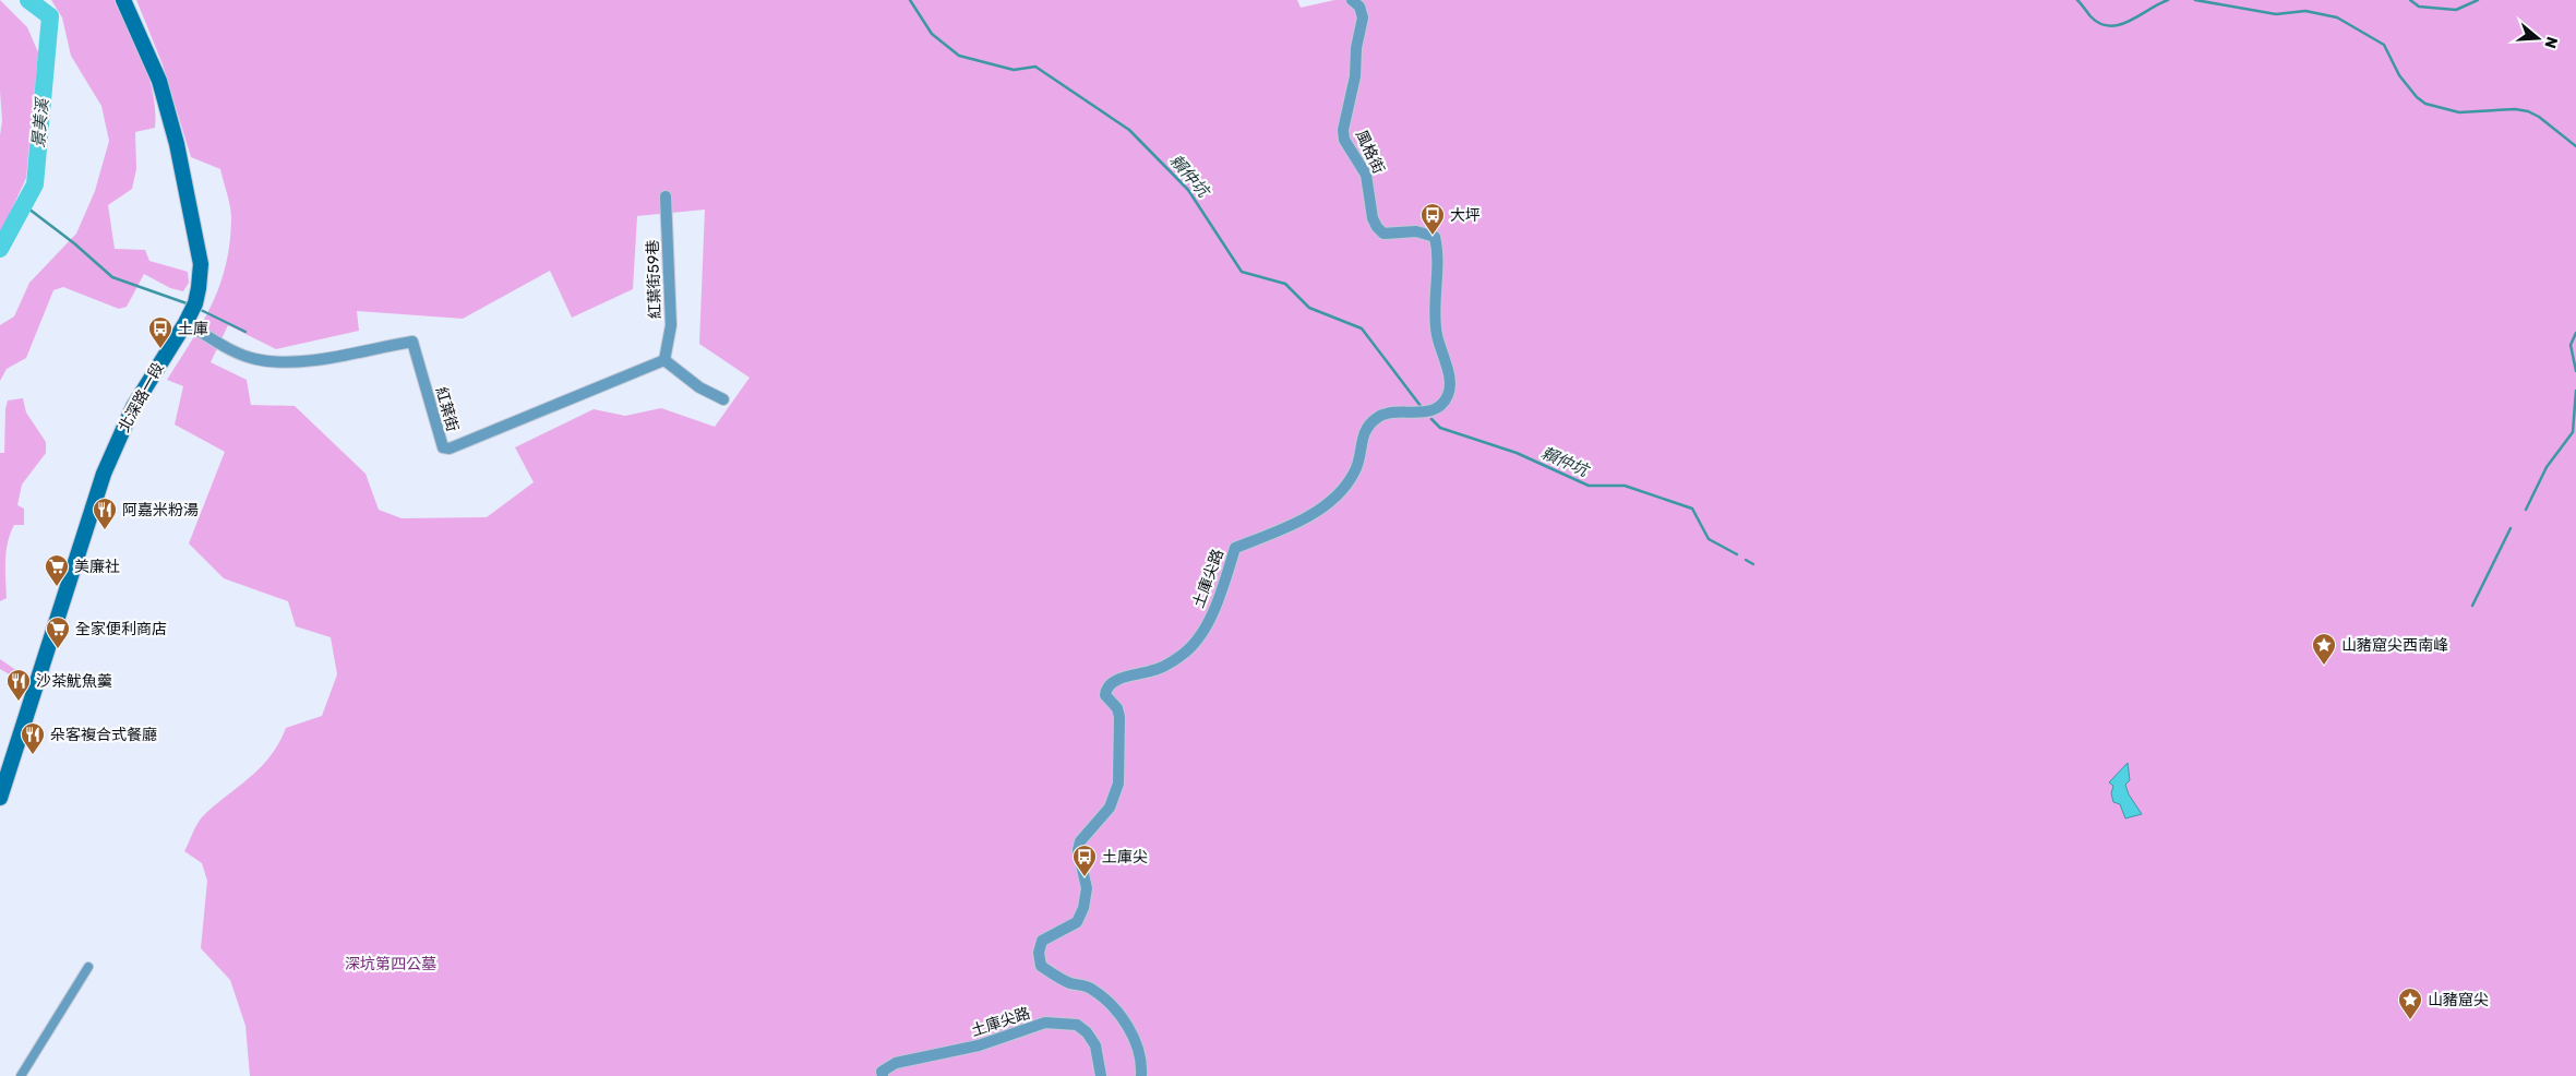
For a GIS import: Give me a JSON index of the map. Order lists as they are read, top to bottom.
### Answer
{
  "streets": {
    "main road": ["北深路一段"],
    "street": [
      "風格街",
      "紅葉街59巷",
      "紅葉街",
      "土庫尖路"
    ]
  },
  "crossings": [
    ["風格街", "土庫尖路"],
    ["紅葉街59巷", "紅葉街"],
    ["北深路一段", "紅葉街"]
  ],
  "water": ["景美溪", "賴仲坑"],
  "parks": ["深坑第四公墓"],
  "places": {
    "bus stop": ["大坪", "土庫", "土庫尖"],
    "restaurant": ["阿嘉米粉湯", "沙茶魷魚羹", "朵客複合式餐廳"],
    "supermarket": ["美廉社", "全家便利商店"],
    "place": ["山豬窟尖西南峰", "山豬窟尖"]
  },
  "north": "right"
}
